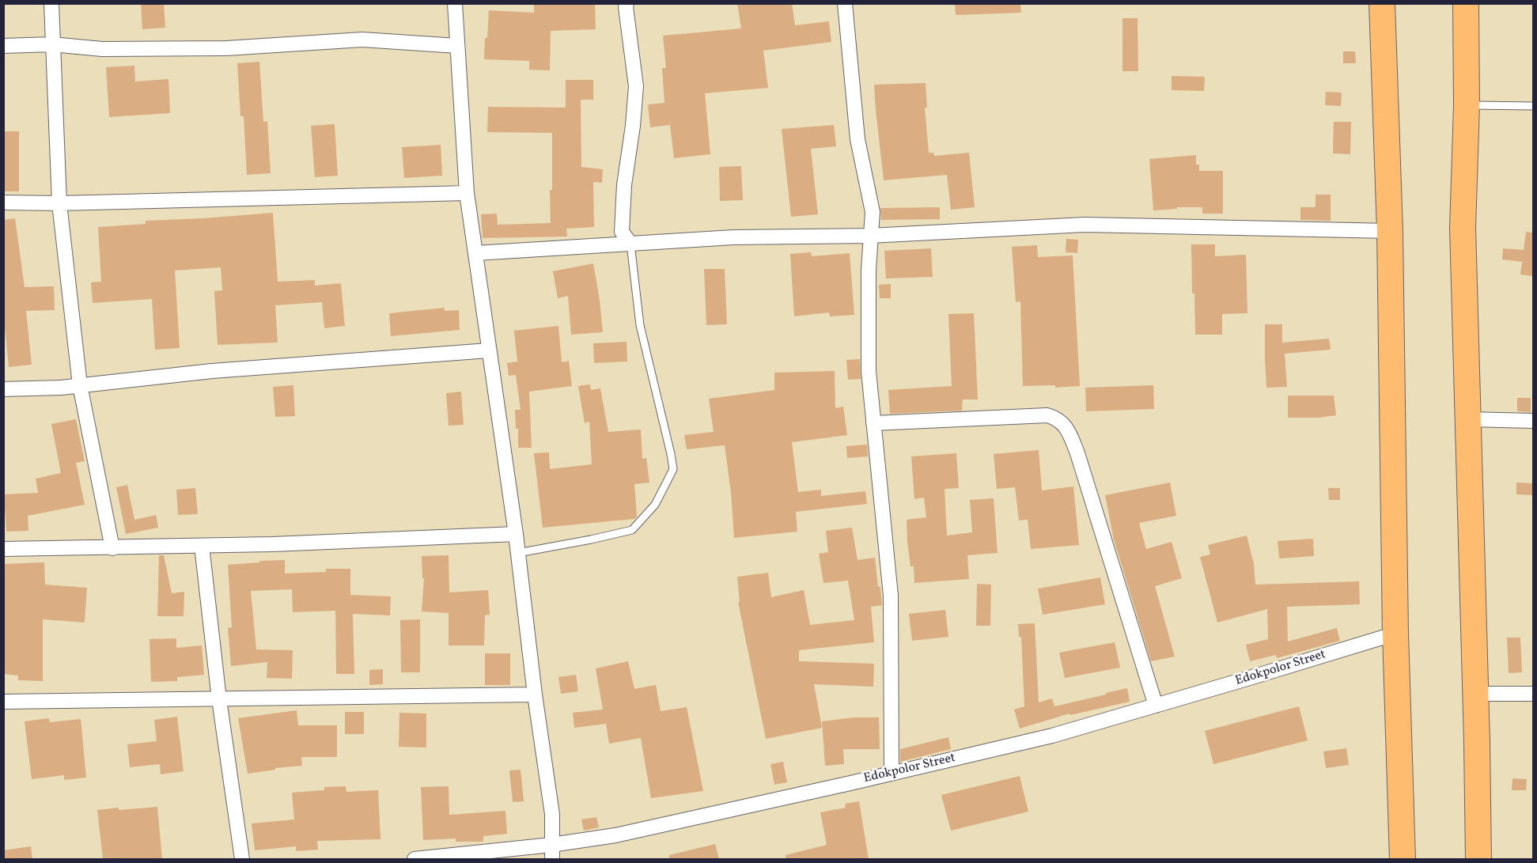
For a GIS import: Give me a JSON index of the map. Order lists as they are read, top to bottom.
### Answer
{
  "streets": {
    "street": ["Edokpolor Street"]
  }
}
